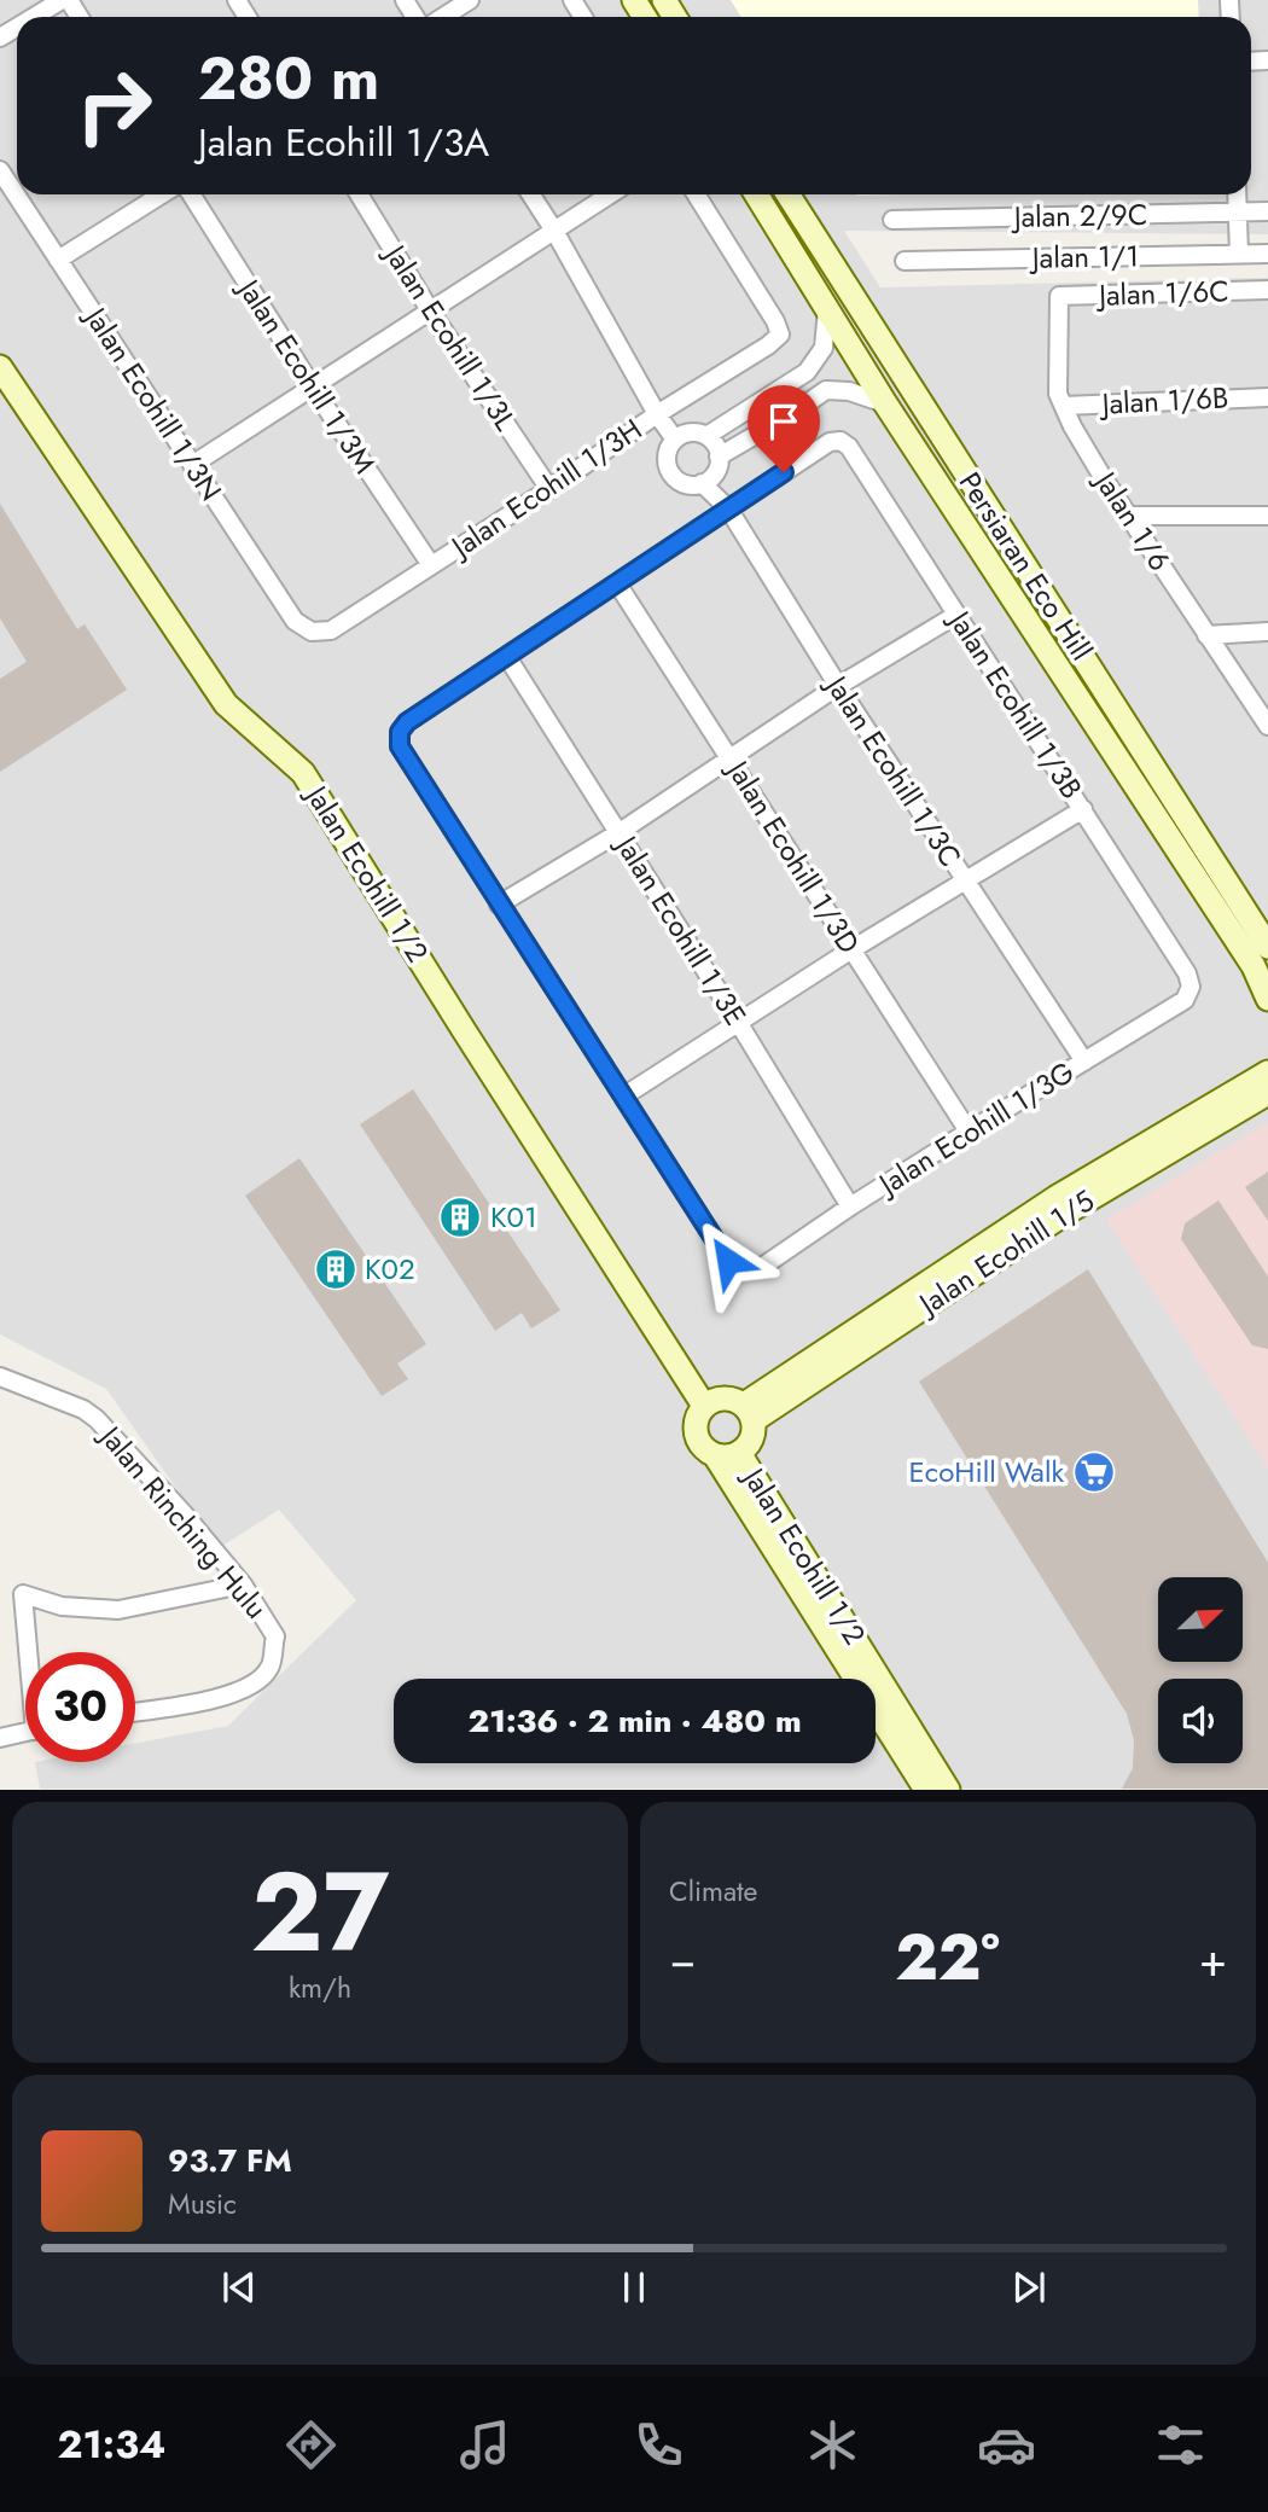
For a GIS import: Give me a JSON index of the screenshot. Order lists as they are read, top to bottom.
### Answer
{
  "streets": {
    "street": [
      "Jalan 2/9C",
      "Jalan 1/1",
      "Jalan 1/6C",
      "Jalan Ecohill 1/3L",
      "Jalan Ecohill 1/3M",
      "Jalan 1/6B",
      "Jalan Ecohill 1/3N",
      "Jalan Ecohill 1/3H",
      "Jalan 1/6",
      "Persiaran Eco Hill",
      "Jalan Ecohill 1/3B",
      "Jalan Ecohill 1/3C",
      "Jalan Ecohill 1/3D",
      "Jalan Ecohill 1/2",
      "Jalan Ecohill 1/3E",
      "Jalan Ecohill 1/3G",
      "Jalan Ecohill 1/5",
      "Jalan Rinching Hulu"
    ]
  },
  "crossings": [
    ["Jalan 1/6C", "Jalan 1/6"],
    ["Jalan Ecohill 1/3L", "Jalan Ecohill 1/3H"],
    ["Jalan Ecohill 1/3M", "Jalan Ecohill 1/3H"],
    ["Jalan 1/6B", "Jalan 1/6"],
    ["Jalan Ecohill 1/3N", "Jalan Ecohill 1/3H"],
    ["Jalan Ecohill 1/3B", "Jalan Ecohill 1/3C"],
    ["Jalan Ecohill 1/3B", "Jalan Ecohill 1/3G"],
    ["Jalan Ecohill 1/3C", "Jalan Ecohill 1/3G"],
    ["Jalan Ecohill 1/3D", "Jalan Ecohill 1/3G"],
    ["Jalan Ecohill 1/2", "Jalan Ecohill 1/5"],
    ["Jalan Ecohill 1/3E", "Jalan Ecohill 1/3G"]
  ],
  "places": {
    "building": ["K01", "K02"],
    "supermarket": ["EcoHill Walk"]
  },
  "north": "top right",
  "page": {
    "turn": ["280 m", "Jalan Ecohill 1/3A"],
    "limit": "30",
    "trip": "21:36 · 2 min · 480 m",
    "tile": [
      ["27", "km/h"],
      "Climate"
    ],
    "heat": ["−", "22°", "+"],
    "song": ["93.7 FM", "Music"],
    "tabs": "21:34"
  }
}
